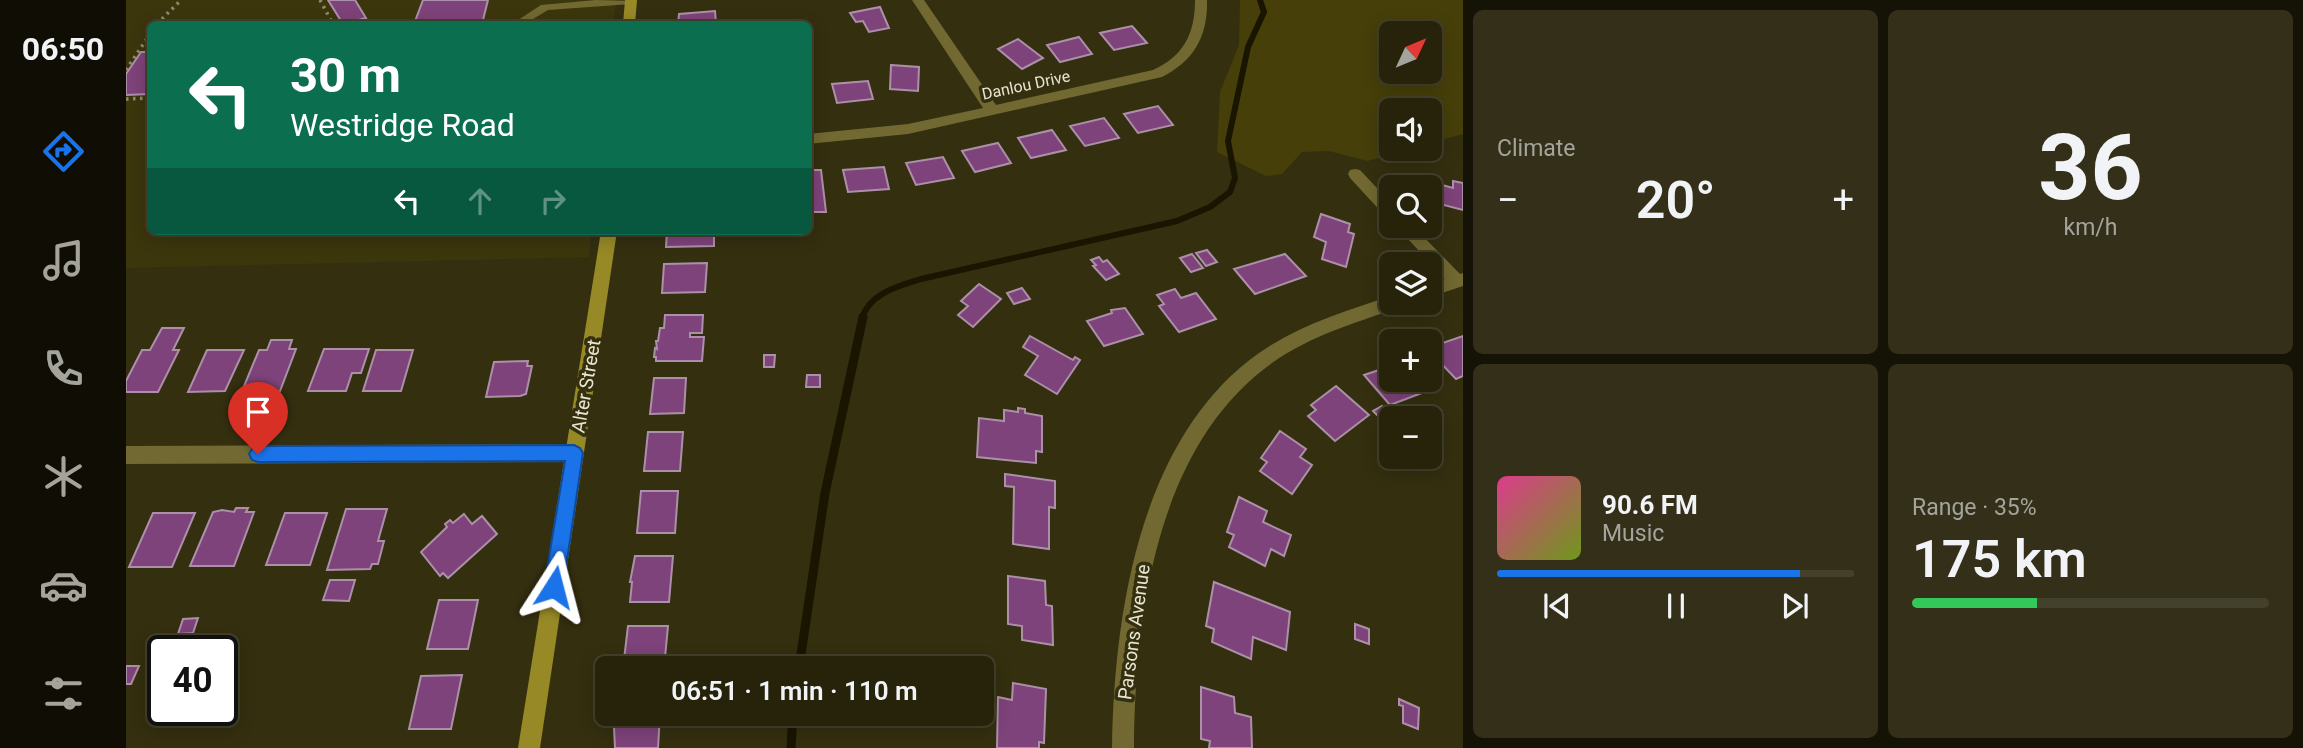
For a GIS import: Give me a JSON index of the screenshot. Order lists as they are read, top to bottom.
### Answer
{
  "streets": {
    "street": ["Danlou Drive", "Alter Street", "Parsons Avenue"]
  },
  "north": "top right",
  "page": {
    "tabs": "06:50",
    "tile": [
      "Climate",
      ["36", "km/h"],
      ["Range · 35%", "175 km"]
    ],
    "map_buttons": ["+", "−"],
    "turn": ["30 m", "Westridge Road"],
    "heat": ["−", "20°", "+"],
    "song": ["90.6 FM", "Music"],
    "limit": "40",
    "trip": "06:51 · 1 min · 110 m"
  }
}
